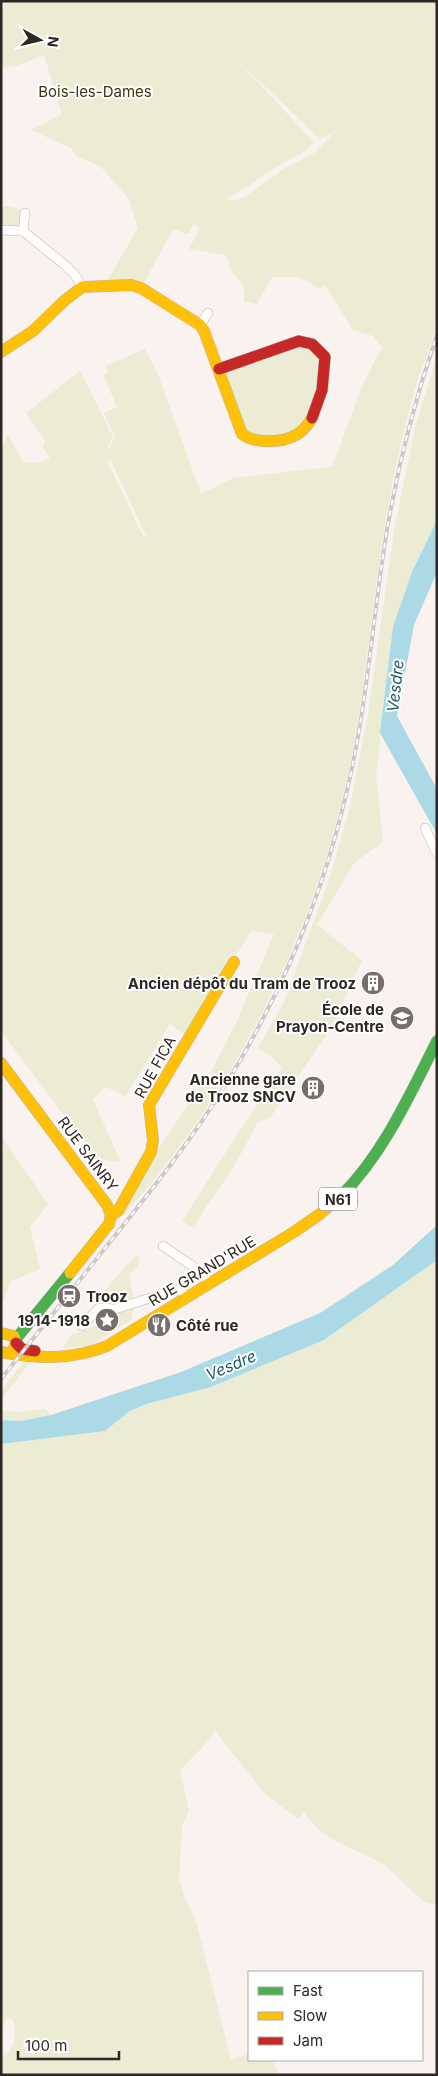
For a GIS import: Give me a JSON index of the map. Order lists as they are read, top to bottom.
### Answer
{
  "streets": {
    "street": [
      "RUE FICA",
      "RUE SAINRY",
      "N61",
      "RUE GRAND'RUE"
    ]
  },
  "crossings": [
    ["RUE FICA", "RUE SAINRY"],
    ["RUE SAINRY", "RUE GRAND'RUE"]
  ],
  "water": ["Vesdre"],
  "parks": ["Bois-les-Dames"],
  "places": {
    "building": ["Ancien dépôt du Tram de Trooz", "Ancienne gare de Trooz SNCV"],
    "school or university": ["École de Prayon-Centre"],
    "station": ["Trooz"],
    "place": ["1914-1918"],
    "restaurant": ["Côté rue"]
  },
  "legend": ["Fast", "Slow", "Jam"],
  "scale_bar": "100 m",
  "north": "right"
}
